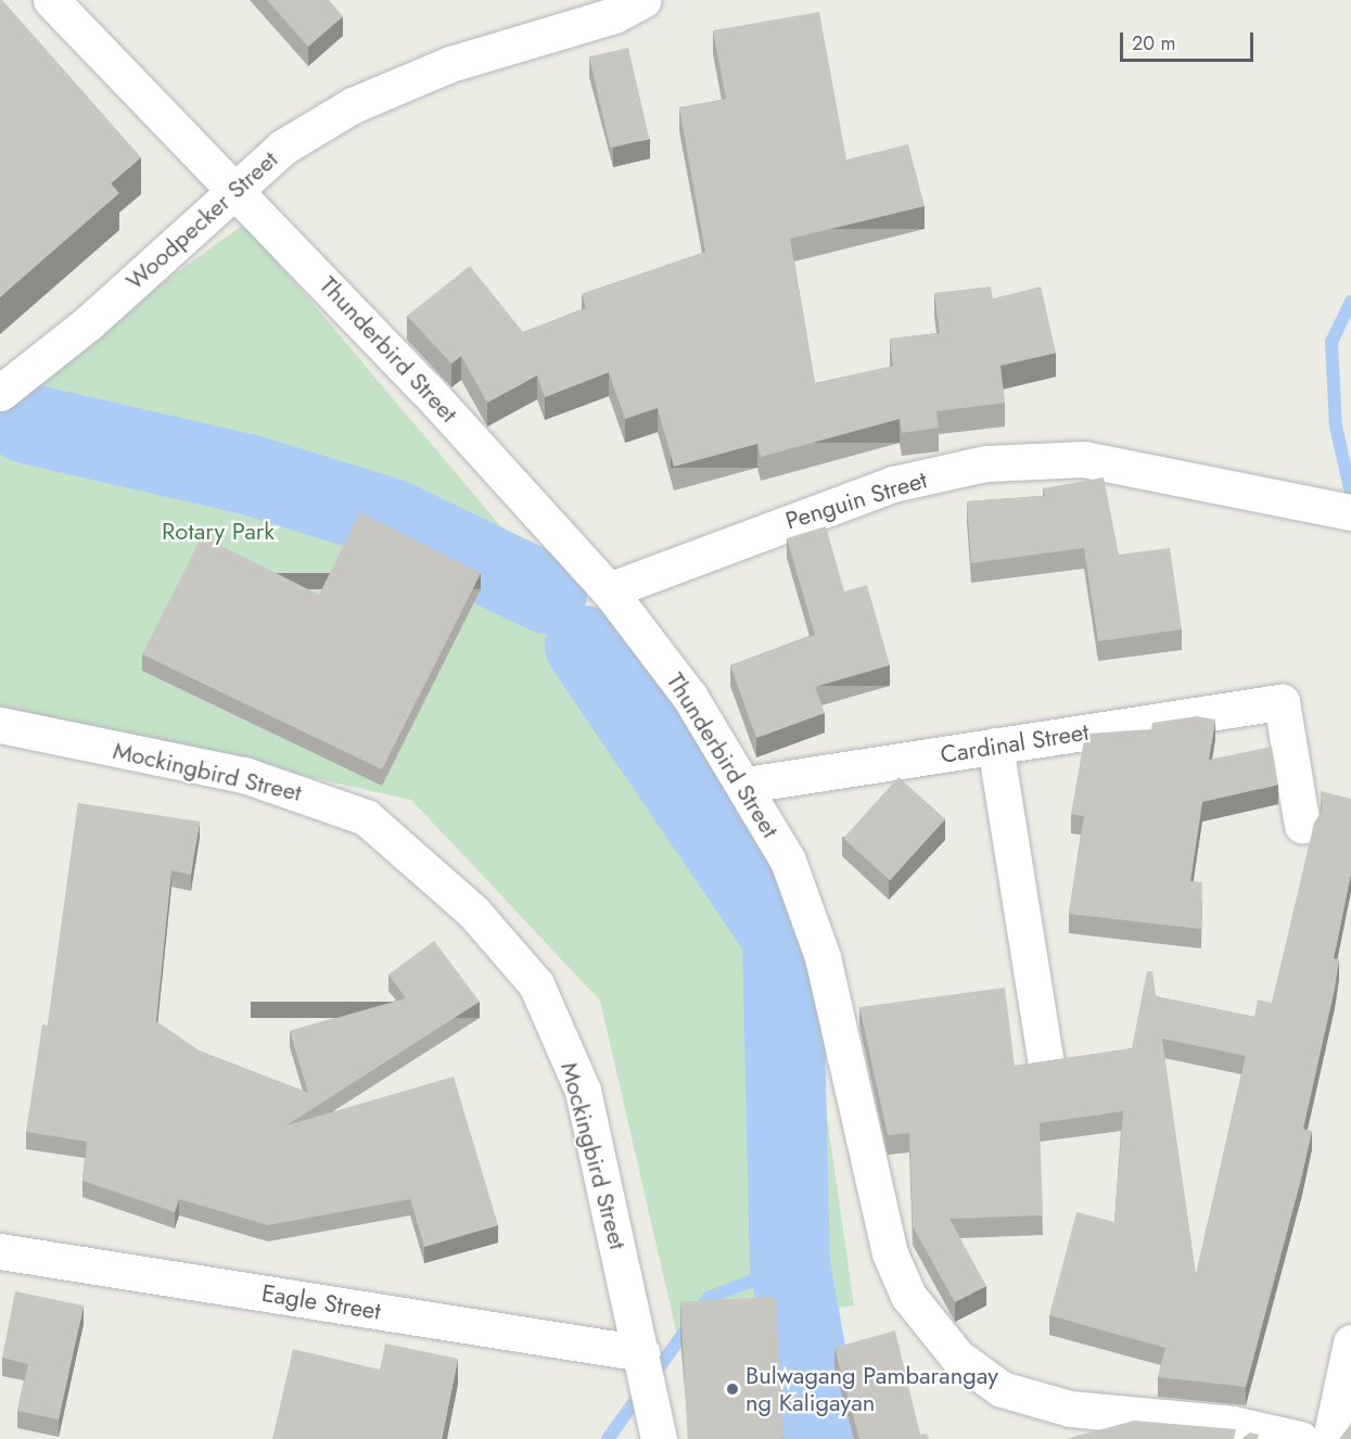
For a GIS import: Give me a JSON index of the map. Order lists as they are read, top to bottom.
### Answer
{
  "streets": {
    "street": [
      "Woodpecker Street",
      "Thunderbird Street",
      "Penguin Street",
      "Cardinal Street",
      "Mockingbird Street",
      "Eagle Street"
    ]
  },
  "crossings": [
    ["Woodpecker Street", "Thunderbird Street"],
    ["Thunderbird Street", "Penguin Street"],
    ["Thunderbird Street", "Cardinal Street"],
    ["Mockingbird Street", "Eagle Street"]
  ],
  "parks": ["Rotary Park"],
  "places": ["Bulwagang Pambarangay ng Kaligayan"],
  "scale_bar": "20 m"
}
